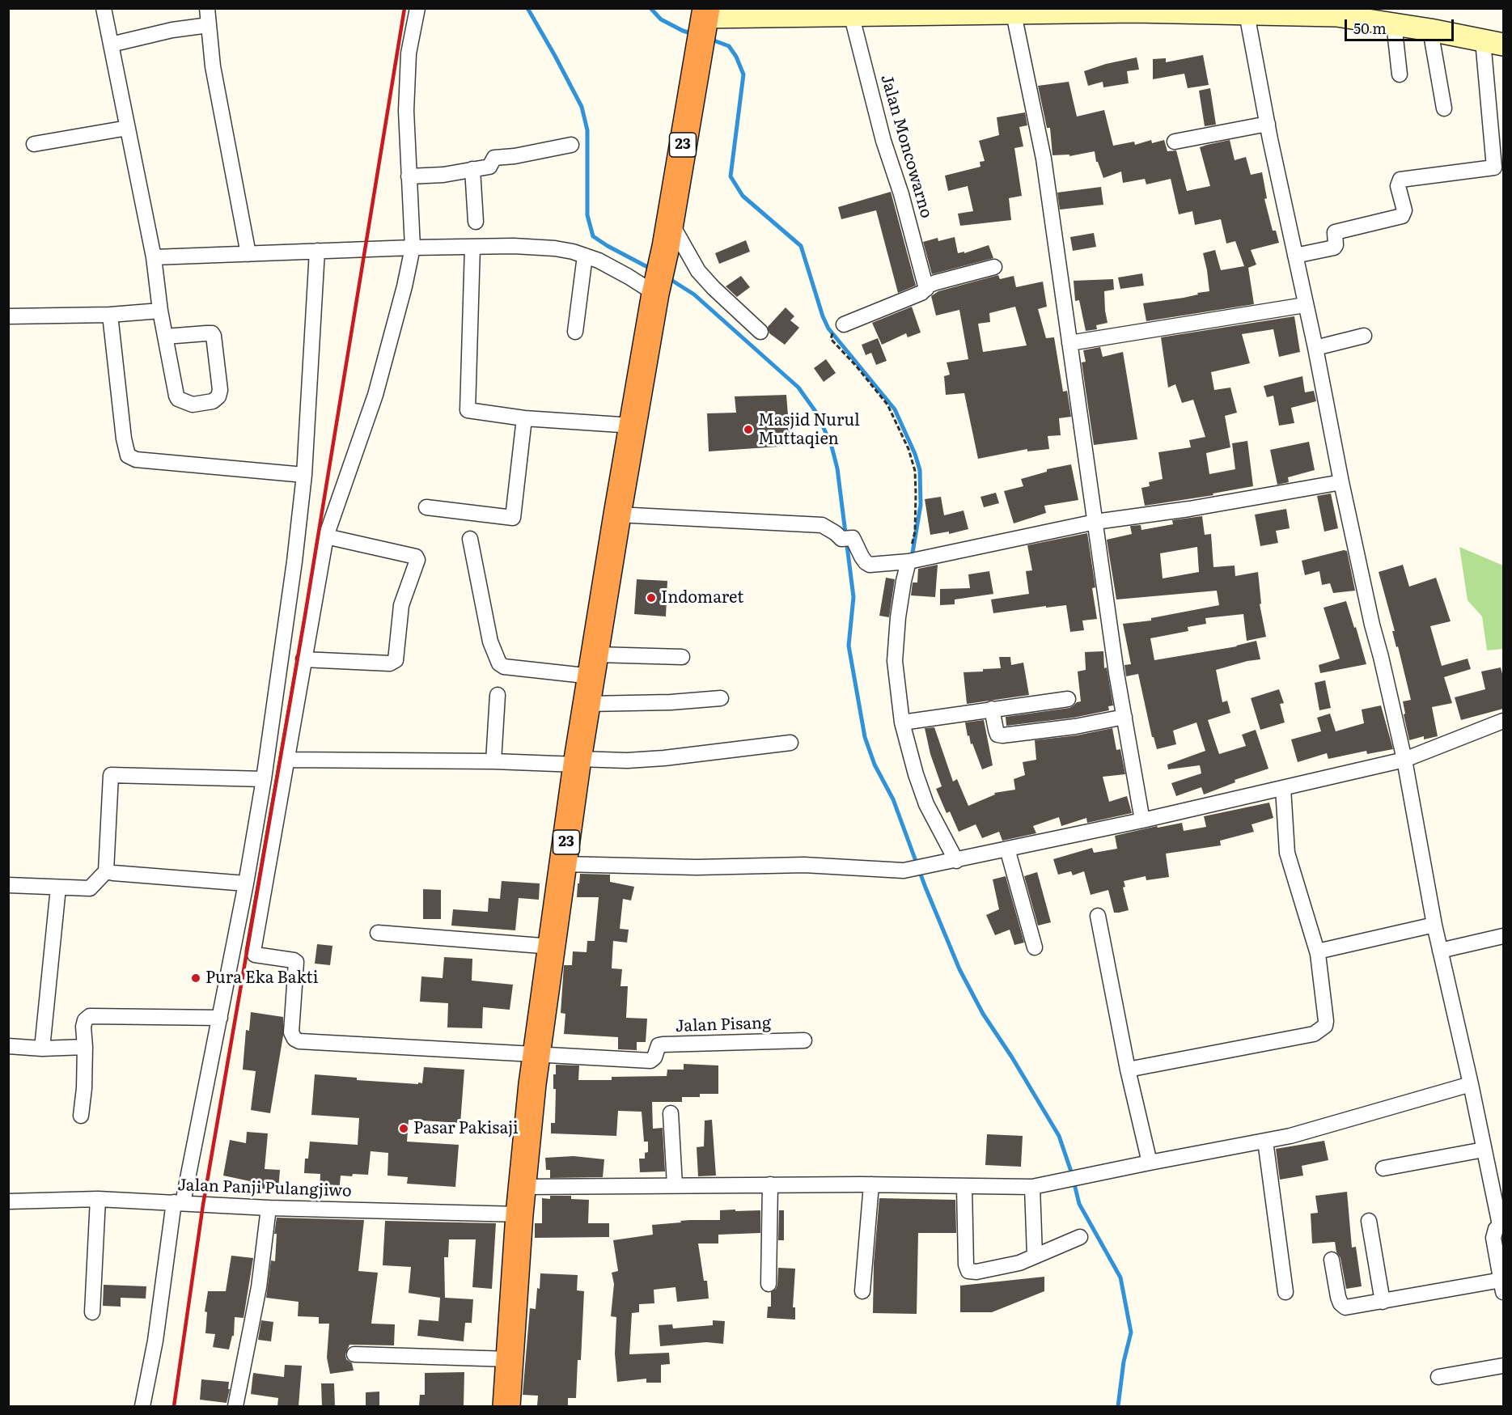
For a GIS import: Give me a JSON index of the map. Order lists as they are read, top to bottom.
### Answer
{
  "streets": {
    "highway": ["23"],
    "street": ["Jalan Moncowarno", "Jalan Pisang", "Jalan Panji Pulangjiwo"]
  },
  "crossings": [
    ["23", "Jalan Pisang"],
    ["23", "Jalan Panji Pulangjiwo"]
  ],
  "places": [
    "Masjid Nurul Muttaqien",
    "Indomaret",
    "Pura Eka Bakti",
    "Pasar Pakisaji"
  ],
  "scale_bar": "50 m"
}
